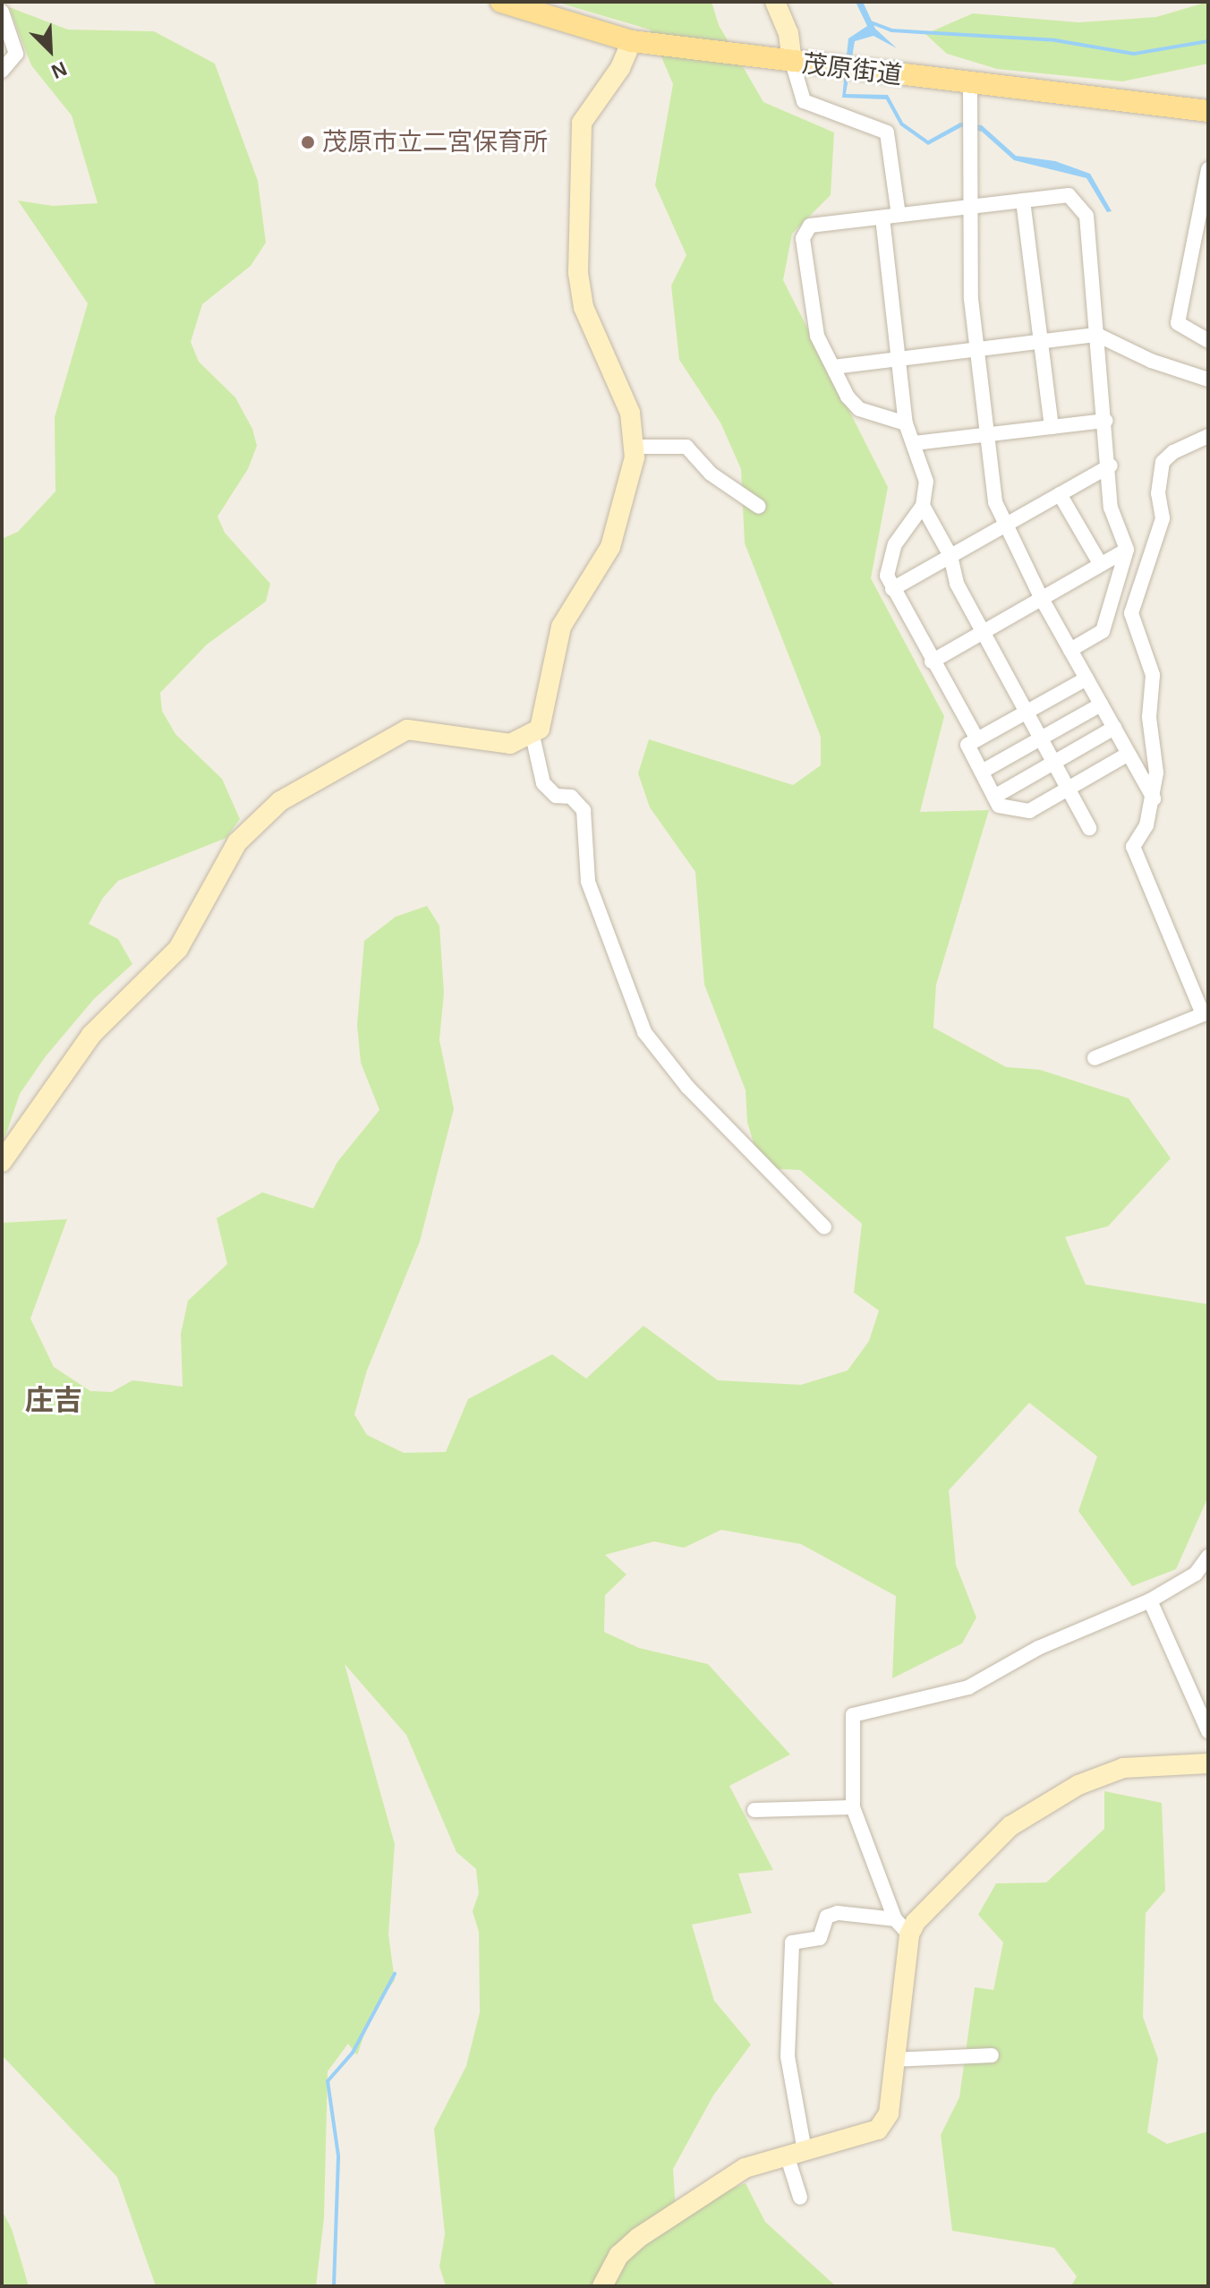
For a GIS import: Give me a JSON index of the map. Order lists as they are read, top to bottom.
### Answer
{
  "streets": {
    "main road": ["茂原街道"]
  },
  "districts": ["庄吉"],
  "places": ["茂原市立二宮保育所"],
  "north": "bottom right"
}
